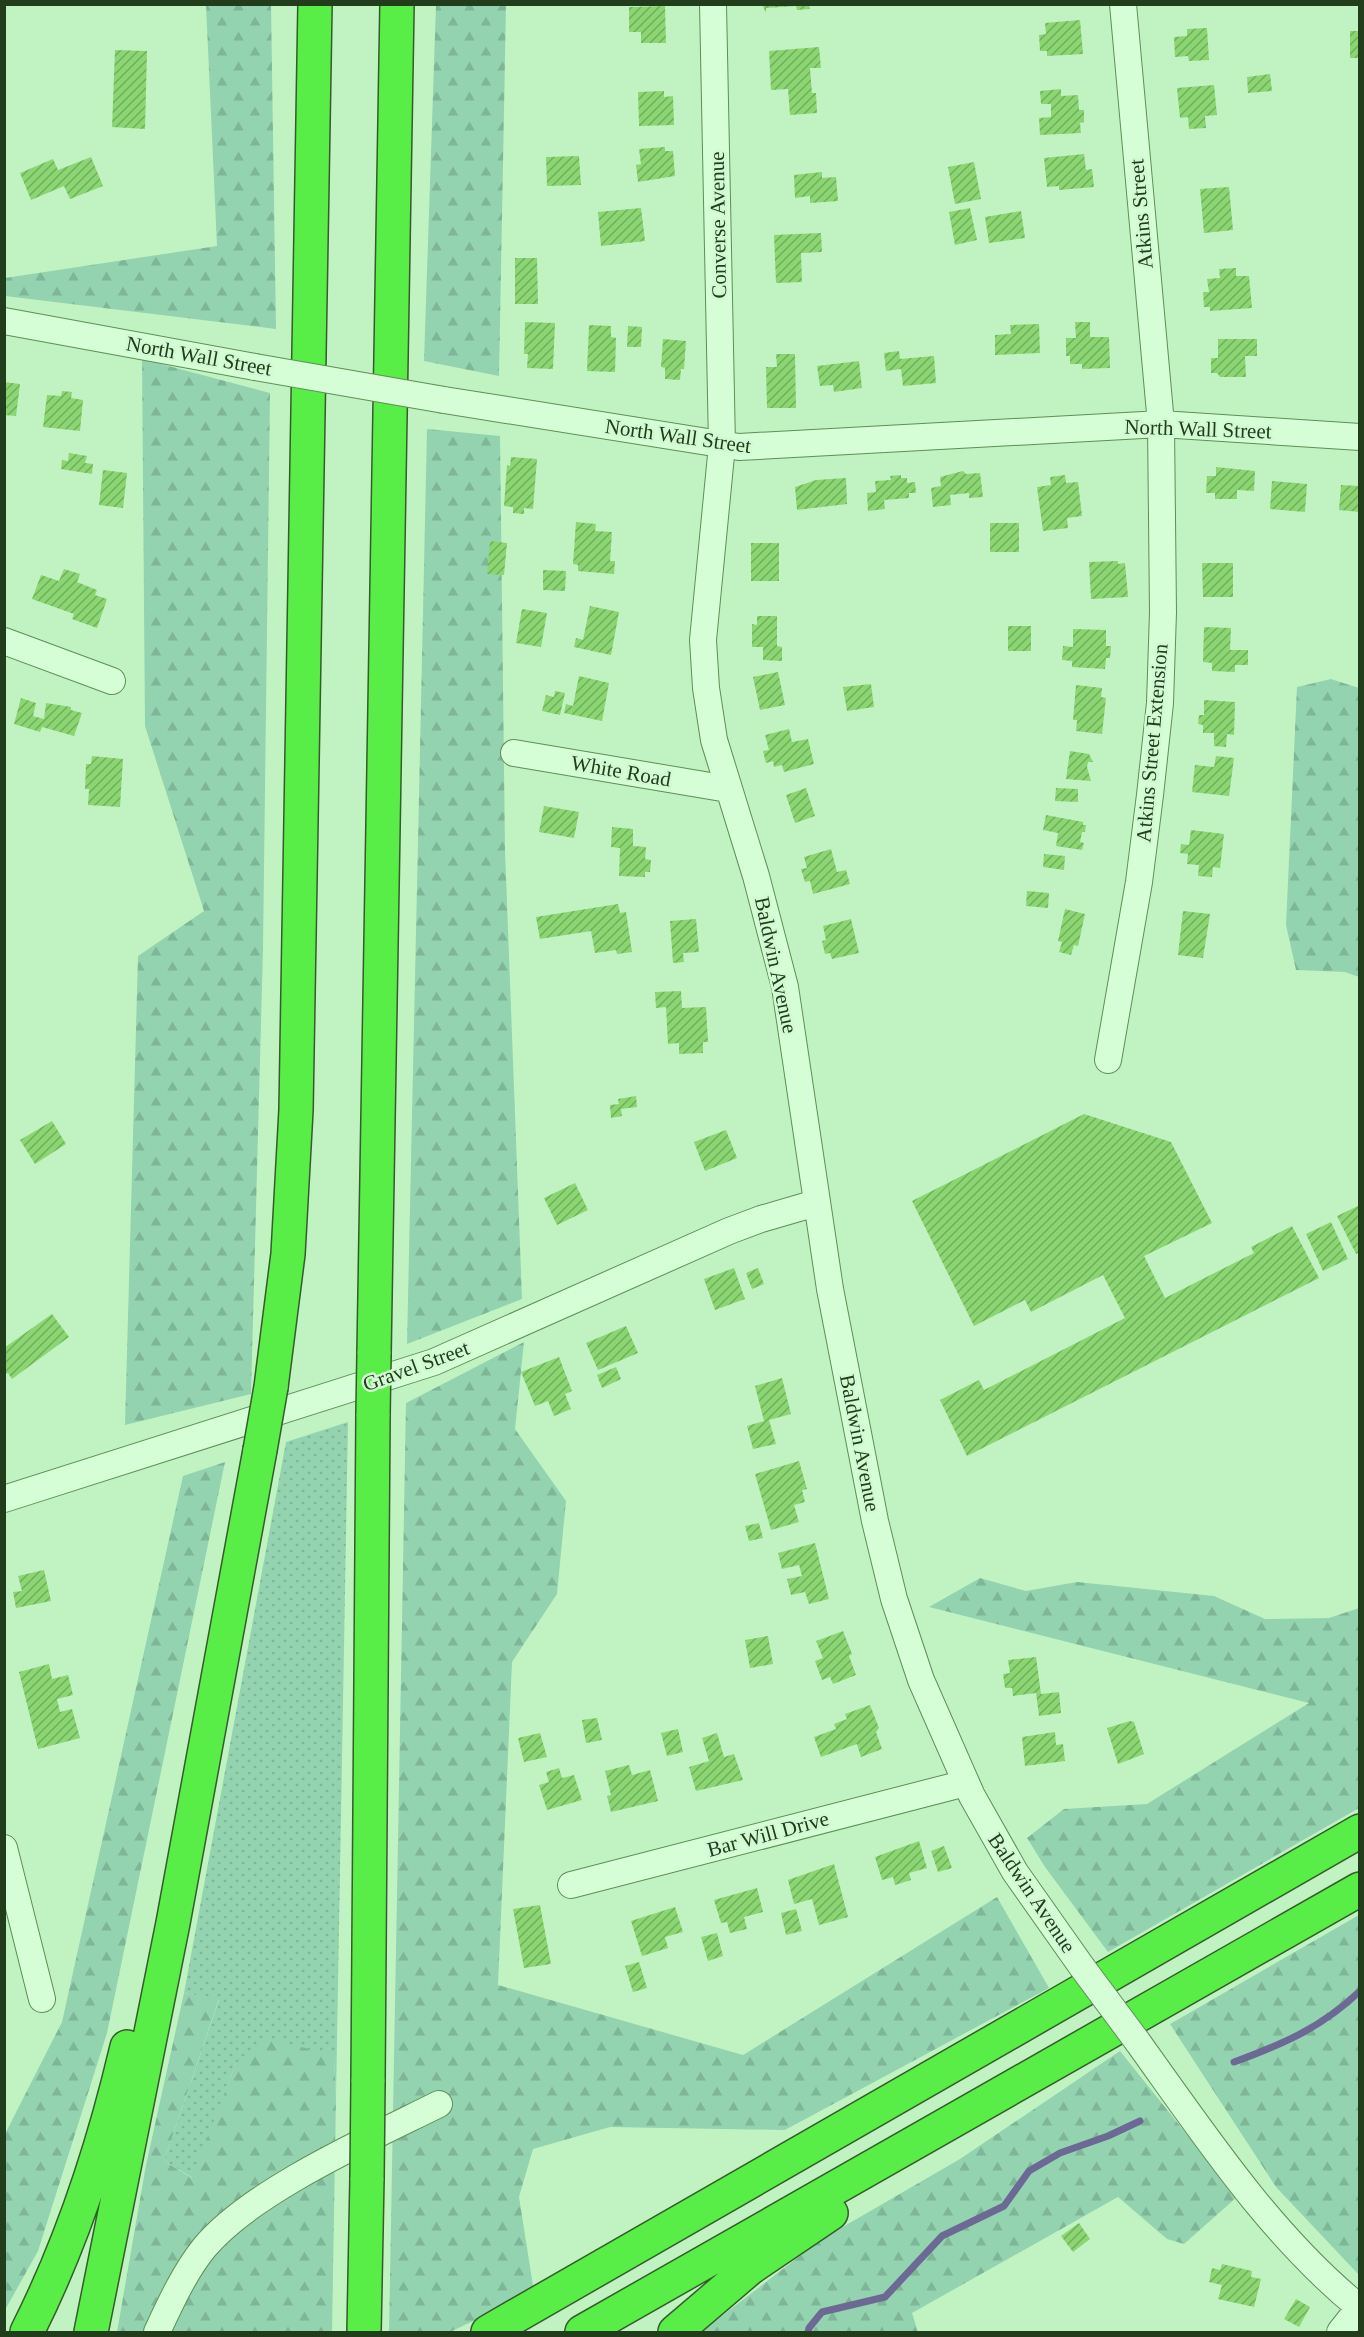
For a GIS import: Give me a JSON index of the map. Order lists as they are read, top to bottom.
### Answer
{
  "streets": {
    "street": [
      "Atkins Street",
      "Converse Avenue",
      "North Wall Street",
      "Atkins Street Extension",
      "White Road",
      "Baldwin Avenue",
      "Gravel Street",
      "Bar Will Drive"
    ]
  },
  "crossings": [
    ["Atkins Street", "North Wall Street"],
    ["Atkins Street", "Atkins Street Extension"],
    ["Converse Avenue", "North Wall Street"],
    ["Converse Avenue", "Baldwin Avenue"],
    ["North Wall Street", "Atkins Street Extension"],
    ["North Wall Street", "Baldwin Avenue"],
    ["White Road", "Baldwin Avenue"],
    ["Baldwin Avenue", "Gravel Street"],
    ["Baldwin Avenue", "Bar Will Drive"]
  ]
}
